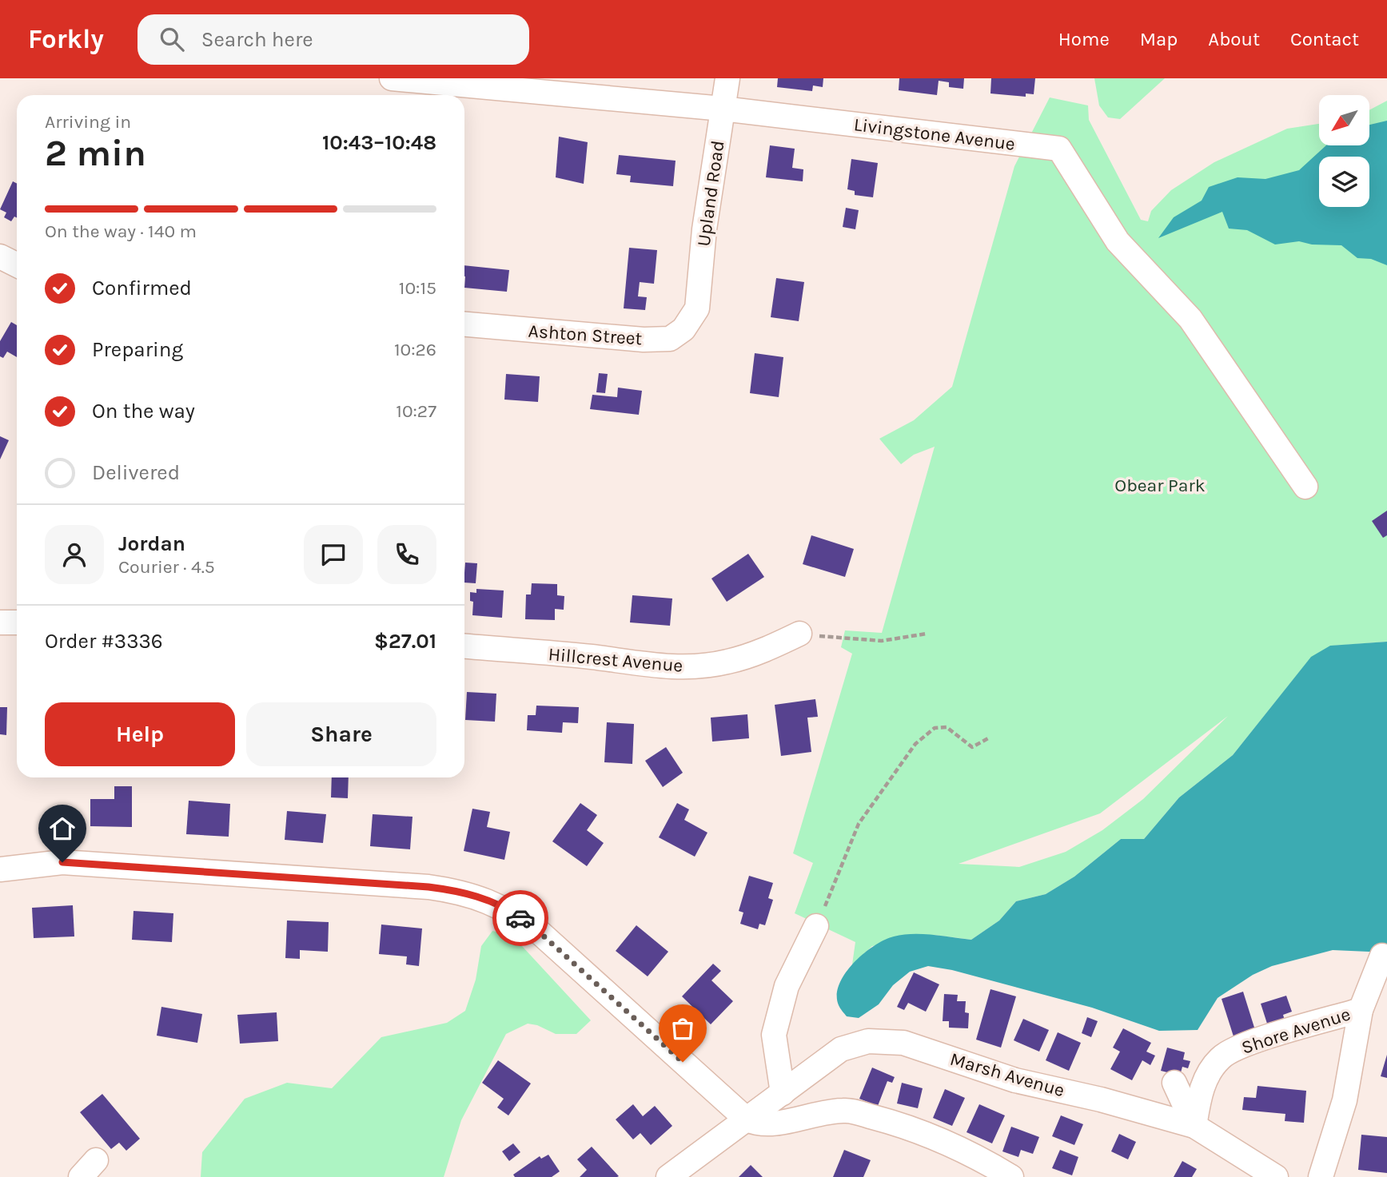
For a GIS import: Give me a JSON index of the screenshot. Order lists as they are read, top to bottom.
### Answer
{
  "streets": {
    "street": [
      "Livingstone Avenue",
      "Upland Road",
      "Ashton Street",
      "Hillcrest Avenue",
      "Shore Avenue",
      "Marsh Avenue"
    ]
  },
  "crossings": [
    ["Livingstone Avenue", "Upland Road"],
    ["Upland Road", "Ashton Street"],
    ["Shore Avenue", "Marsh Avenue"]
  ],
  "parks": ["Obear Park"],
  "north": "bottom left",
  "page": {
    "header": "Forkly",
    "search": "Search here",
    "nav": [
      "Home",
      "Map",
      "About",
      "Contact"
    ],
    "heading": ["2 min", "Arriving in", "10:43–10:48"],
    "panel": [
      "Jordan",
      "Courier · 4.5",
      "Order #3336",
      "$27.01"
    ],
    "bar": "On the way · 140 m",
    "list": [
      ["Confirmed", "10:15"],
      ["Preparing", "10:26"],
      ["On the way", "10:27"],
      "Delivered"
    ],
    "buttons": ["Help", "Share"]
  }
}
